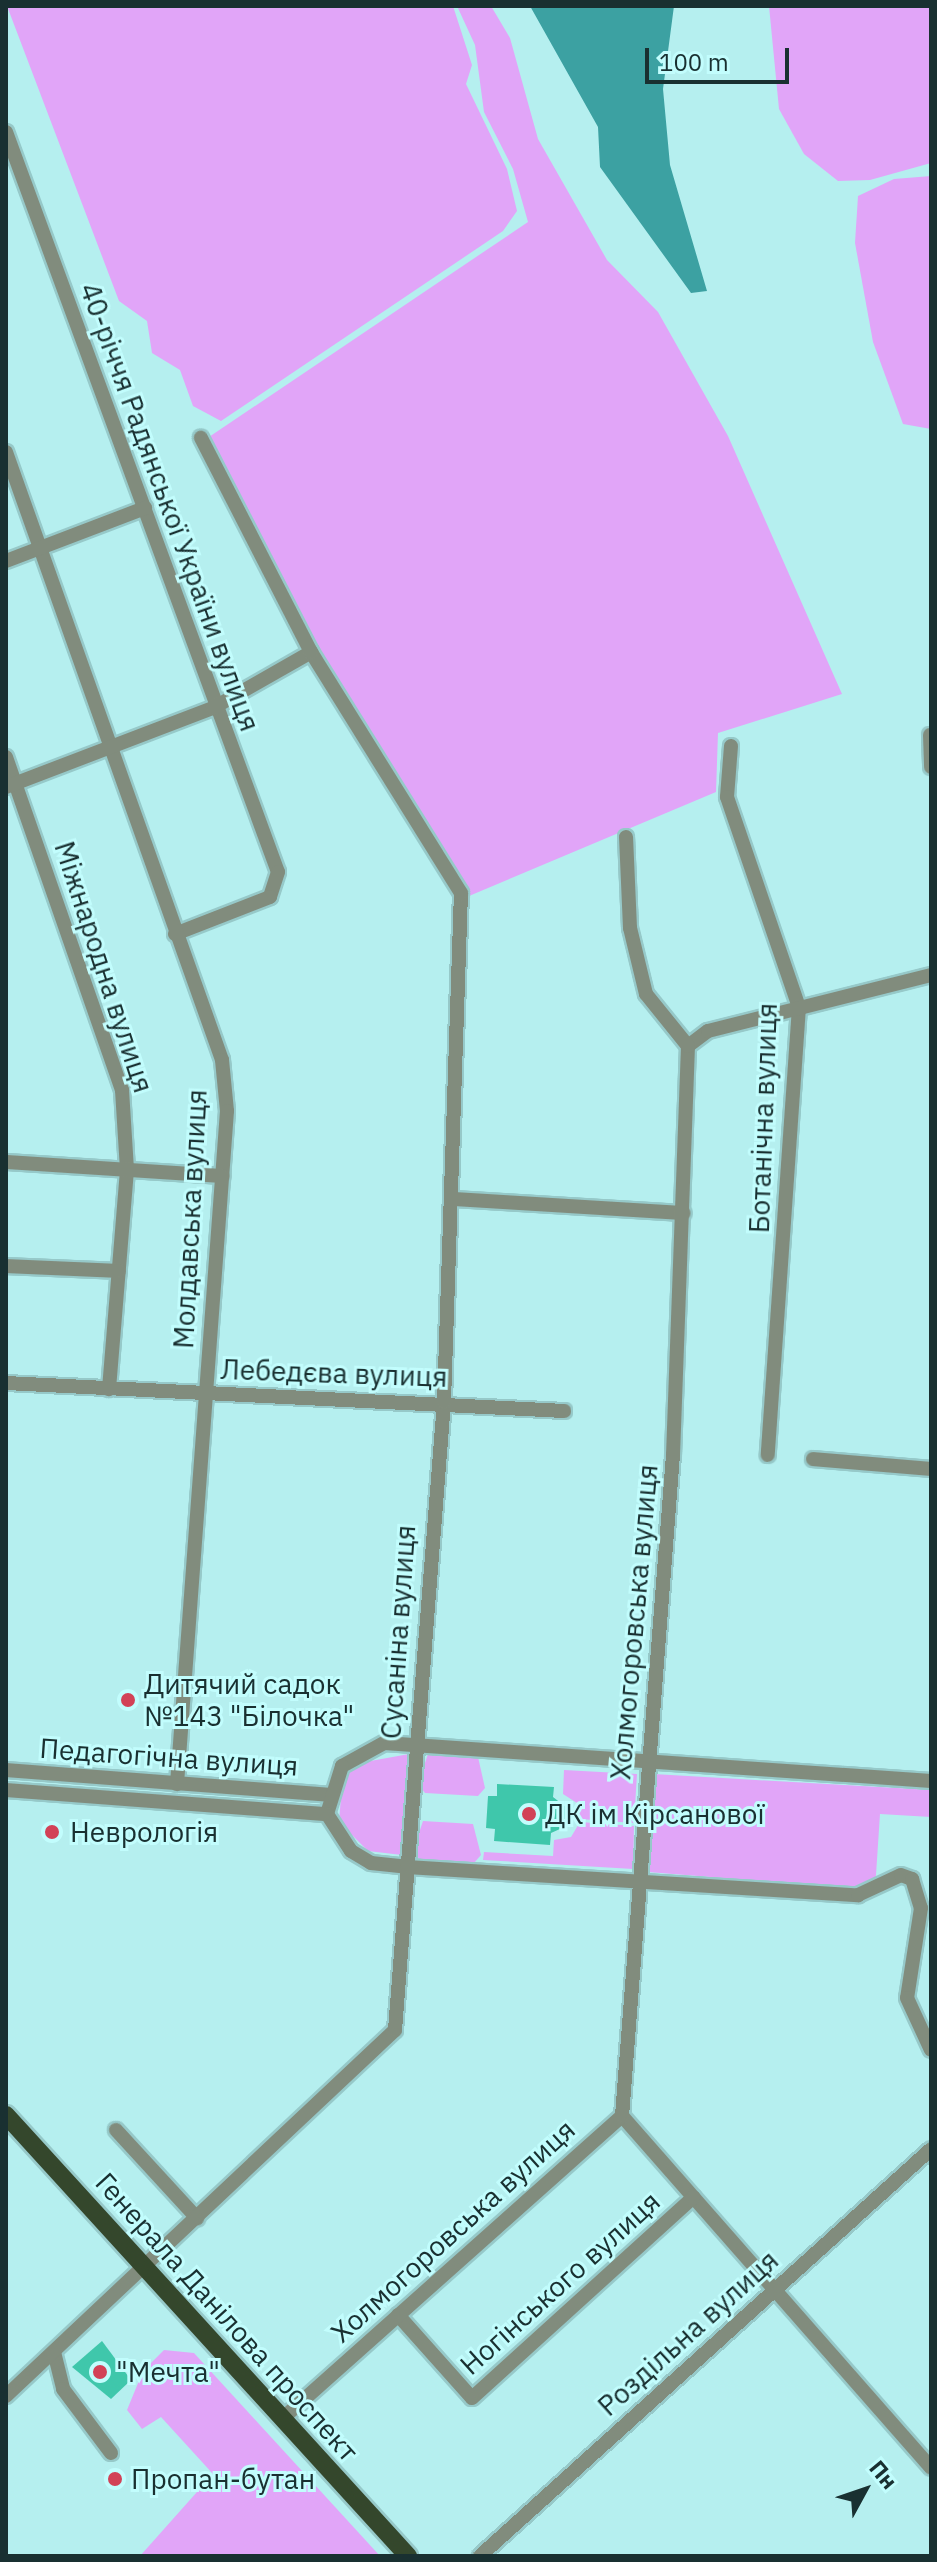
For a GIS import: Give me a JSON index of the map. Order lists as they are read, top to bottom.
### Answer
{
  "streets": {
    "main road": ["Генерала Данілова проспект"],
    "street": [
      "40-річчя Радянської України вулиця",
      "Міжнародна вулиця",
      "Ботанічна вулиця",
      "Молдавська вулиця",
      "Лебедєва вулиця",
      "Холмогоровська вулиця",
      "Сусаніна вулиця",
      "Педагогічна вулиця",
      "Ногінського вулиця",
      "Роздільна вулиця"
    ]
  },
  "crossings": [
    ["40-річчя Радянської України вулиця", "Молдавська вулиця"],
    ["Міжнародна вулиця", "Лебедєва вулиця"],
    ["Молдавська вулиця", "Лебедєва вулиця"],
    ["Молдавська вулиця", "Педагогічна вулиця"],
    ["Лебедєва вулиця", "Сусаніна вулиця"],
    ["Холмогоровська вулиця", "Педагогічна вулиця"],
    ["Холмогоровська вулиця", "Ногінського вулиця"],
    ["Холмогоровська вулиця", "Генерала Данілова проспект"],
    ["Сусаніна вулиця", "Педагогічна вулиця"],
    ["Сусаніна вулиця", "Генерала Данілова проспект"]
  ],
  "places": [
    "Дитячий садок №143 \"Білочка\"",
    "ДК ім Кірсанової",
    "Неврологія",
    "\"Мечта\"",
    "Пропан-бутан"
  ],
  "scale_bar": "100 m",
  "north": "top right"
}
